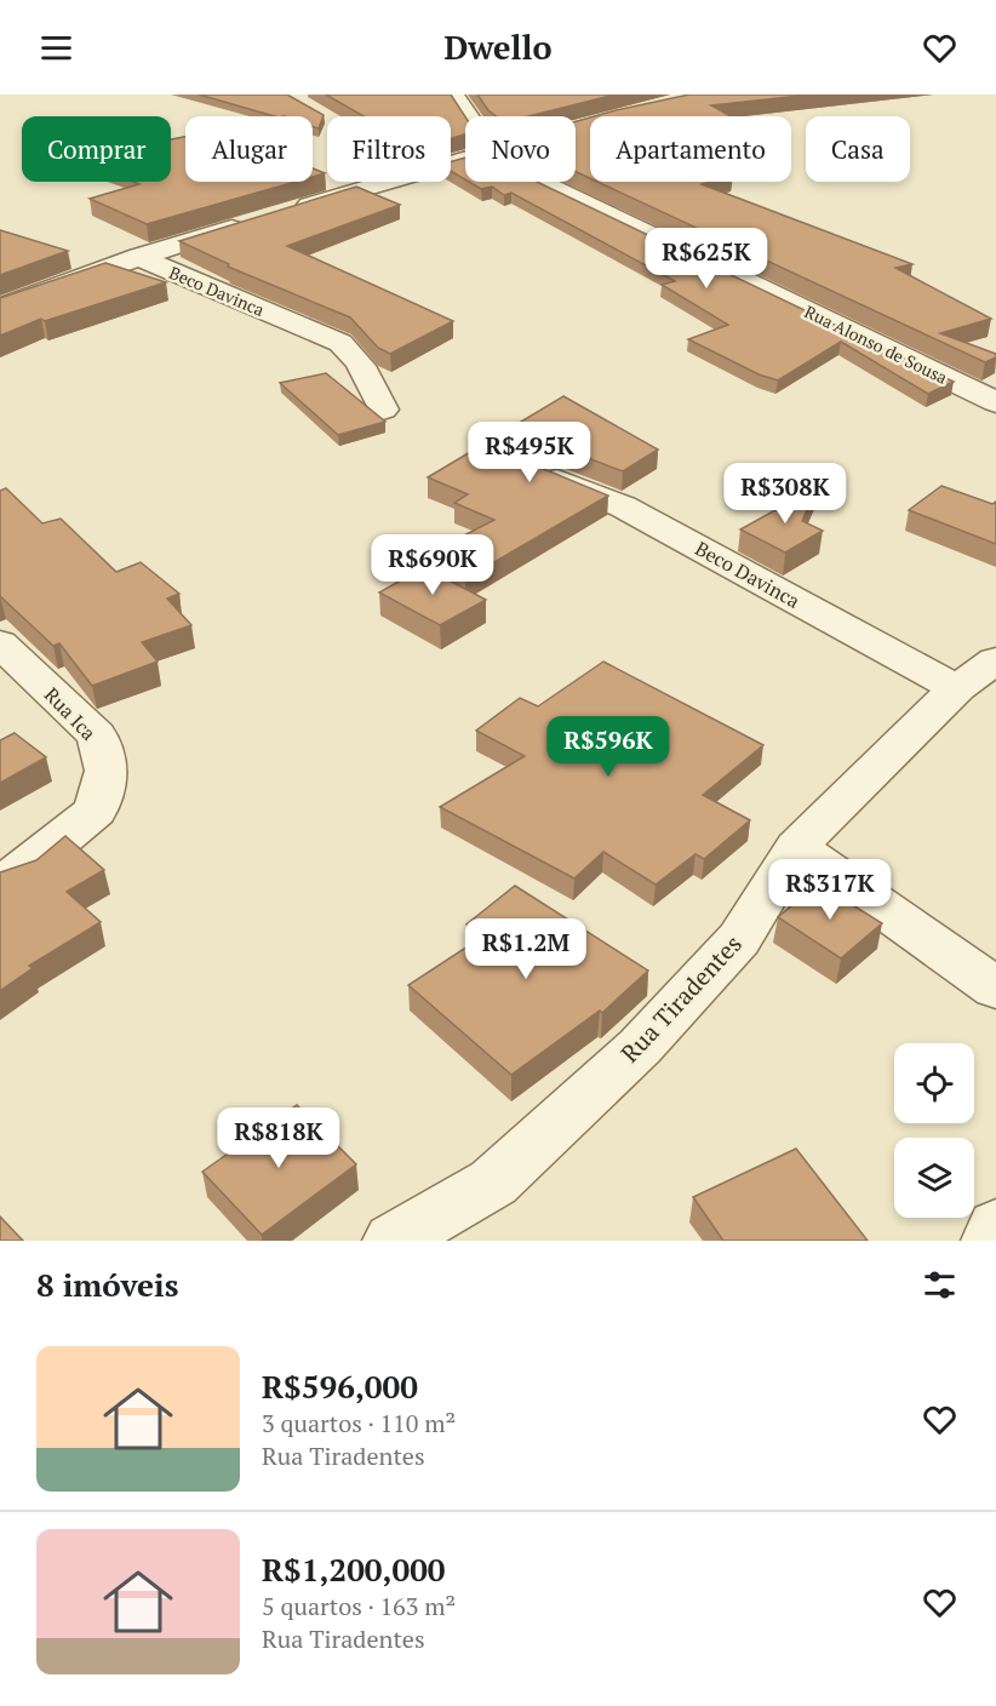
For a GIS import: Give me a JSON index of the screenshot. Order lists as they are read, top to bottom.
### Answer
{
  "streets": {
    "street": [
      "Beco Davinca",
      "Rua Alonso de Sousa",
      "Rua Ica",
      "Rua Tiradentes"
    ]
  },
  "crossings": [
    ["Beco Davinca", "Rua Tiradentes"]
  ],
  "page": {
    "header": "Dwello",
    "chip": [
      "Comprar",
      "Alugar",
      "Filtros",
      "Novo",
      "Apartamento",
      "Casa"
    ],
    "price": [
      "R$625K",
      "R$495K",
      "R$308K",
      "R$690K",
      "R$596K",
      "R$317K",
      "R$1.2M",
      "R$818K"
    ],
    "heading": "8 imóveis",
    "list": [
      {
        "name": "R$596,000",
        "note": "3 quartos · 110 m² · Rua Tiradentes"
      },
      {
        "name": "R$1,200,000",
        "note": "5 quartos · 163 m² · Rua Tiradentes"
      }
    ]
  }
}
